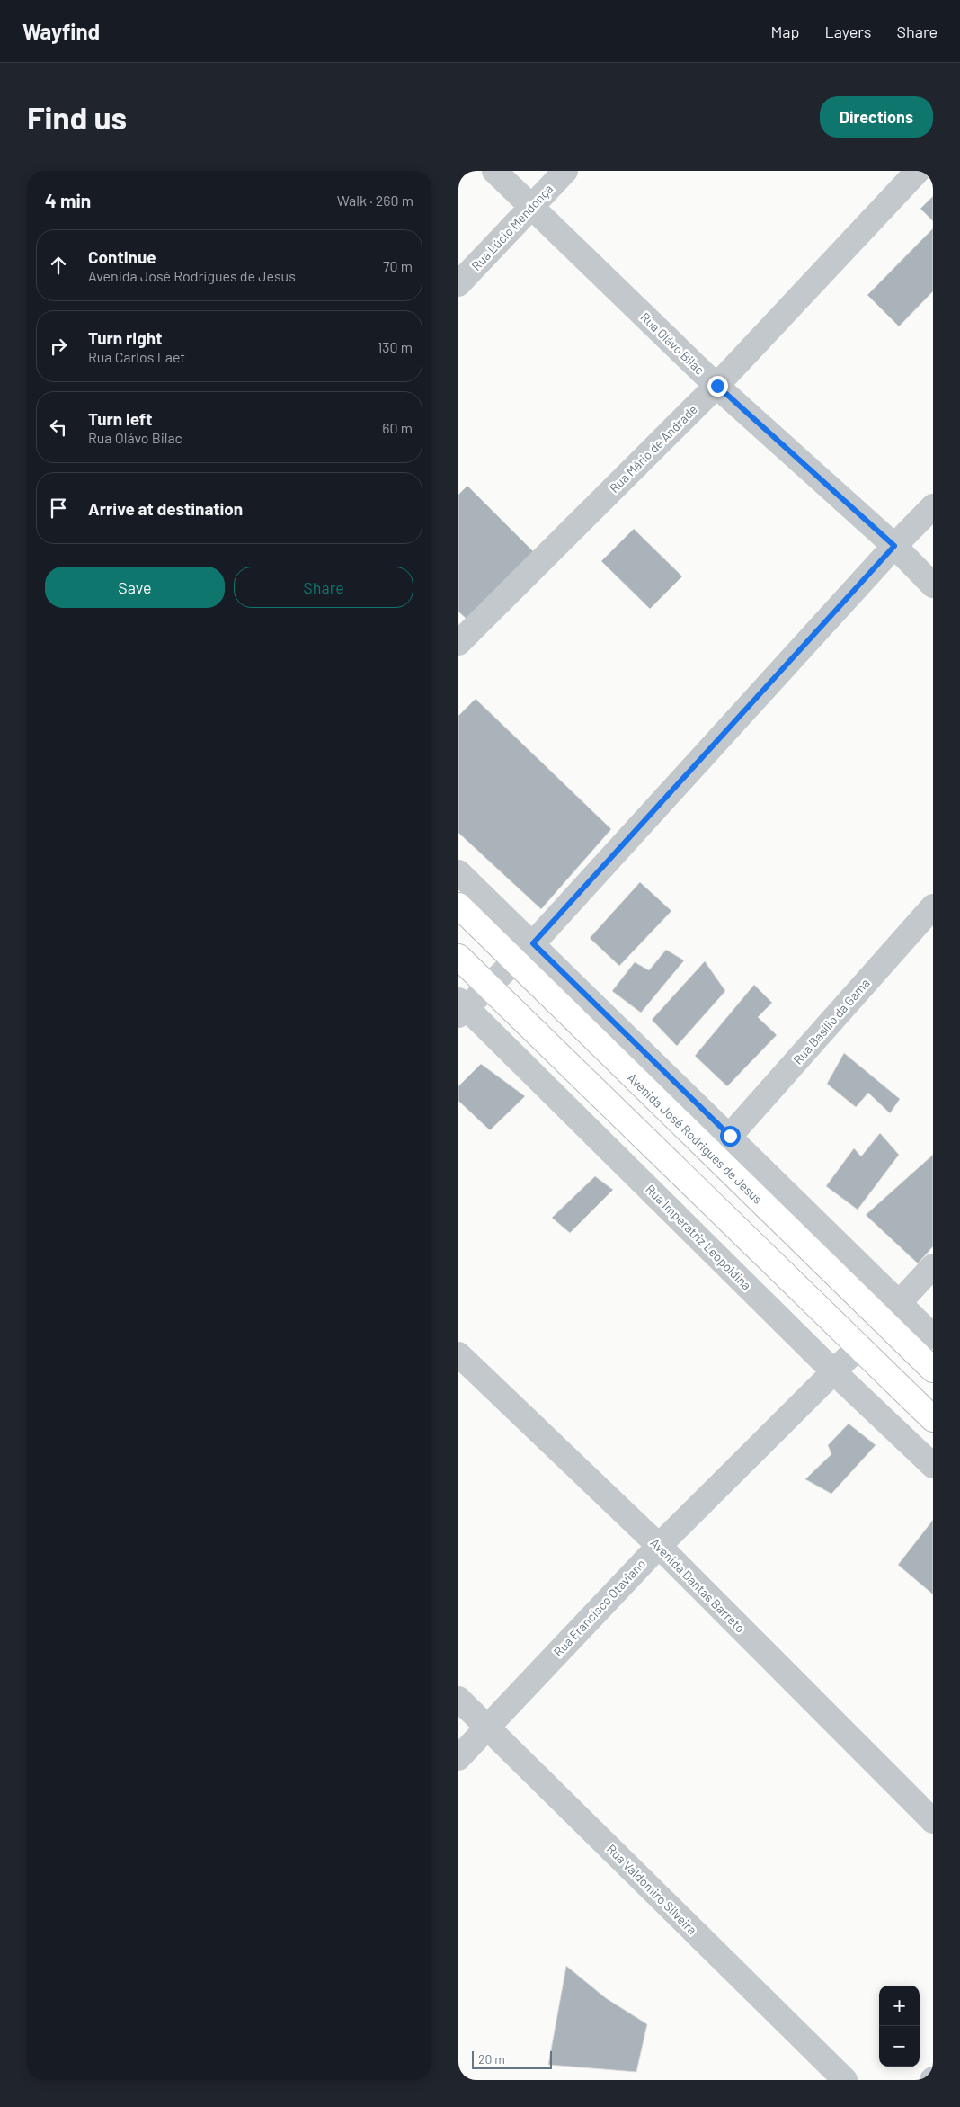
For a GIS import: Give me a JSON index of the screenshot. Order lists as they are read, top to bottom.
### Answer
{
  "streets": {
    "main road": ["Avenida José Rodrigues de Jesus"],
    "street": [
      "Rua Lúcio Mendonça",
      "Rua Olávo Bilac",
      "Rua Mário de Andrade",
      "Rua Basílio da Gama",
      "Rua Imperatriz Leopoldina",
      "Avenida Dantas Barreto",
      "Rua Francisco Otaviano",
      "Rua Valdomiro Silveira"
    ]
  },
  "crossings": [
    ["Rua Lúcio Mendonça", "Rua Olávo Bilac"],
    ["Rua Olávo Bilac", "Rua Mário de Andrade"],
    ["Rua Basílio da Gama", "Avenida José Rodrigues de Jesus"],
    ["Rua Imperatriz Leopoldina", "Rua Francisco Otaviano"],
    ["Avenida Dantas Barreto", "Rua Francisco Otaviano"],
    ["Rua Francisco Otaviano", "Rua Valdomiro Silveira"]
  ],
  "scale_bar": "20 m",
  "page": {
    "header": "Wayfind",
    "nav": ["Map", "Layers", "Share"],
    "buttons": [
      "Directions",
      ["Save", "Share"]
    ],
    "title": "Find us",
    "heading": ["4 min", "Walk · 260 m"],
    "list": [
      ["Continue", "Avenida José Rodrigues de Jesus", "70 m"],
      ["Turn right", "Rua Carlos Laet", "130 m"],
      ["Turn left", "Rua Olávo Bilac", "60 m"],
      "Arrive at destination"
    ],
    "map_buttons": ["+", "−"],
    "scale": "20 m"
  }
}
